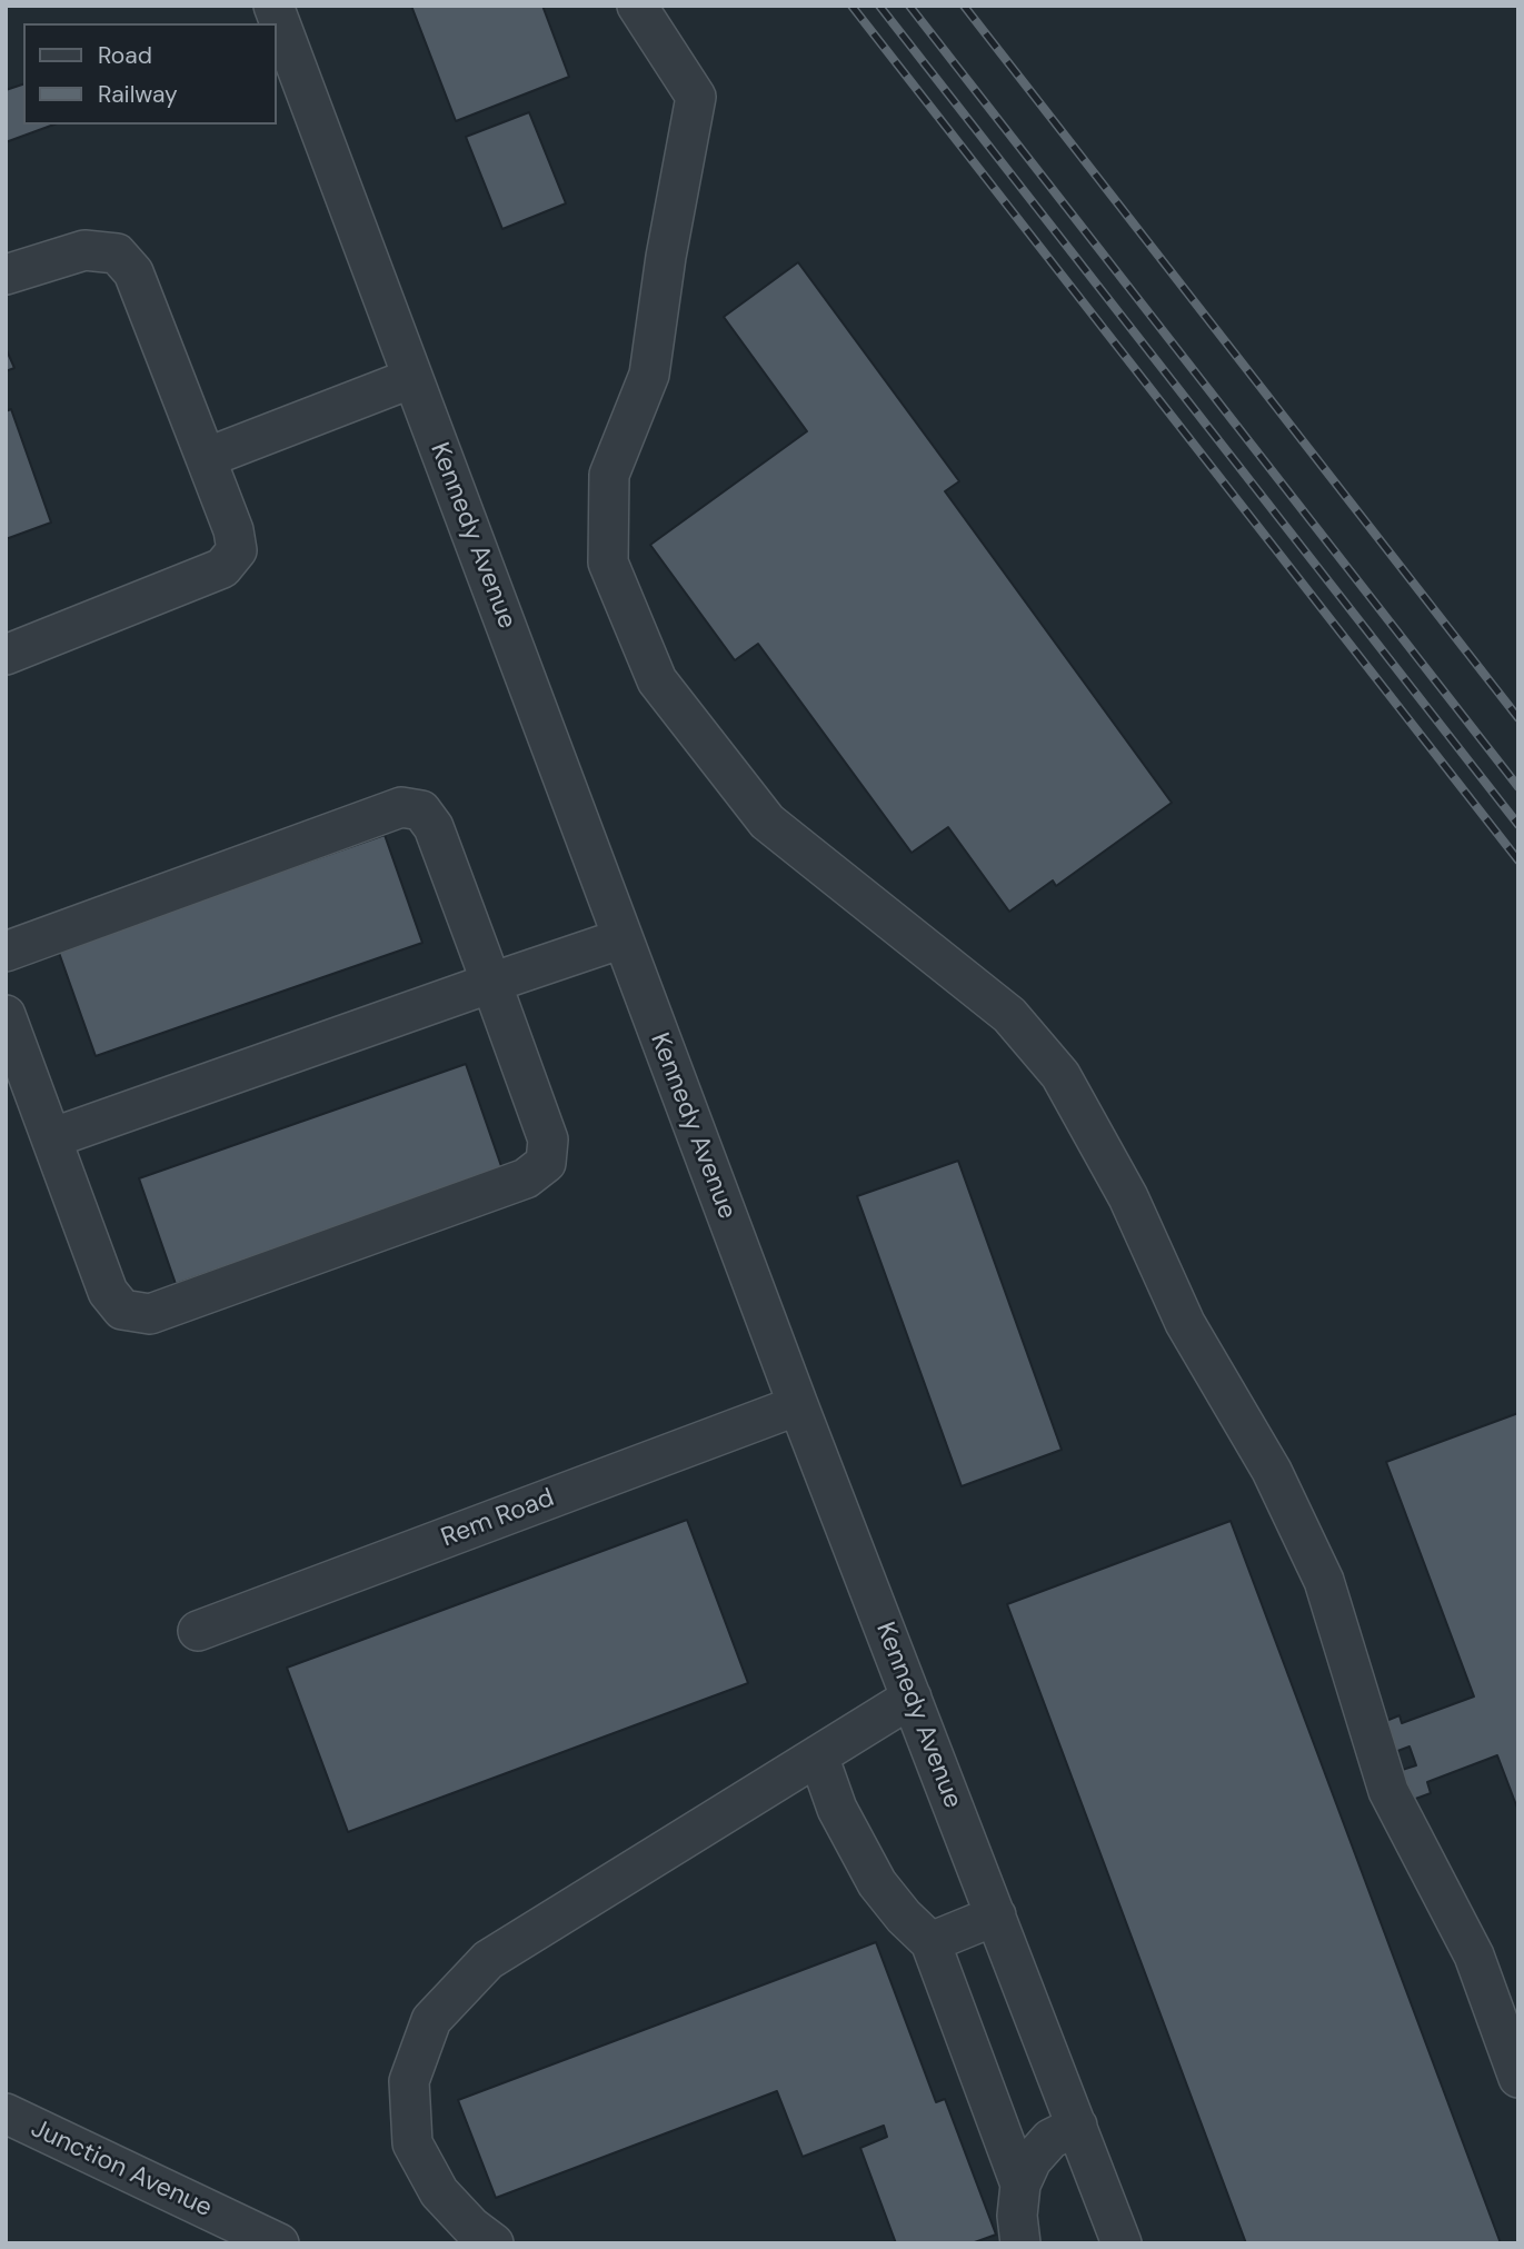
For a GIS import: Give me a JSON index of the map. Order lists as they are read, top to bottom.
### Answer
{
  "streets": {
    "street": ["Kennedy Avenue", "Rem Road", "Junction Avenue"]
  },
  "crossings": [
    ["Kennedy Avenue", "Rem Road"]
  ],
  "legend": ["Road", "Railway"]
}
